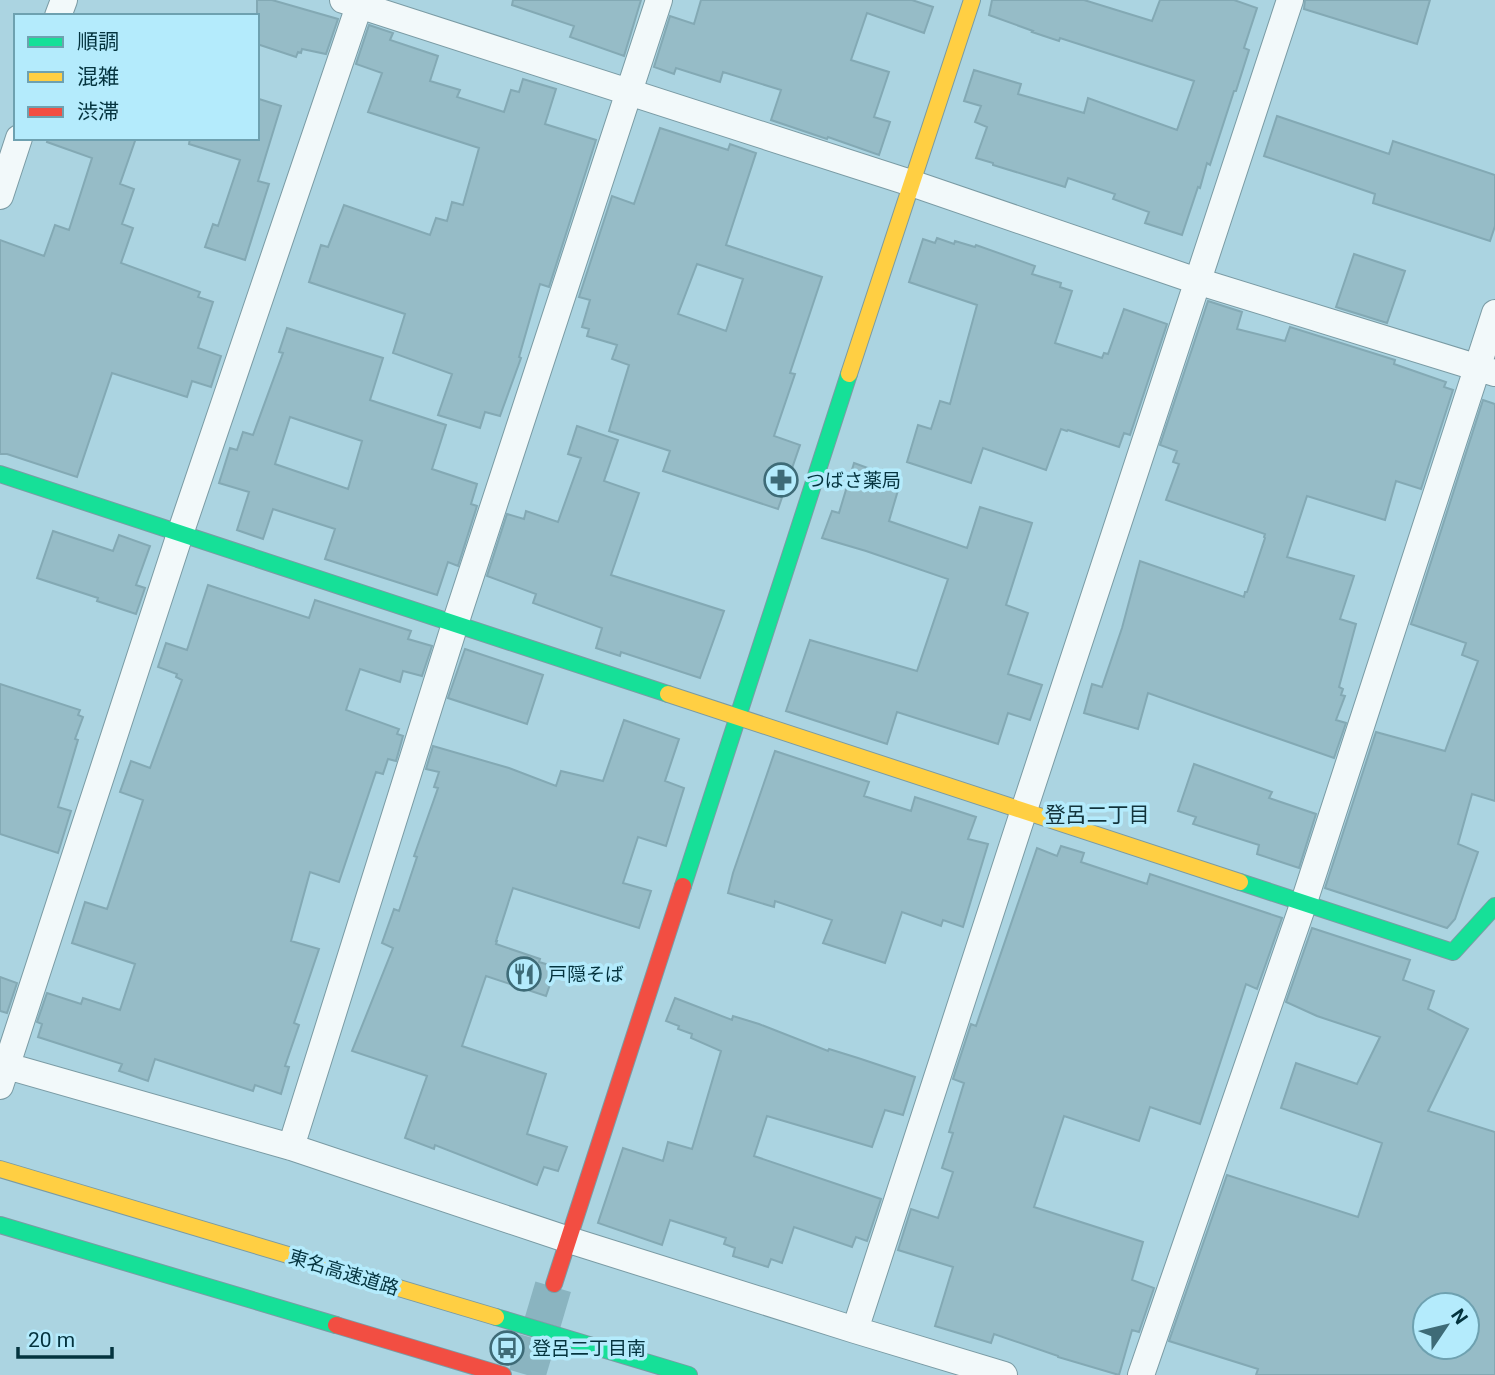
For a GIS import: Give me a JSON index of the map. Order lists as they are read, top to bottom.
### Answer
{
  "streets": {
    "main road": ["東名高速道路"]
  },
  "districts": ["登呂二丁目"],
  "places": {
    "pharmacy": ["つばさ薬局"],
    "restaurant": ["戸隠そば"],
    "bus stop": ["登呂二丁目南"]
  },
  "legend": ["順調", "混雑", "渋滞"],
  "scale_bar": "20 m",
  "north": "top right"
}
